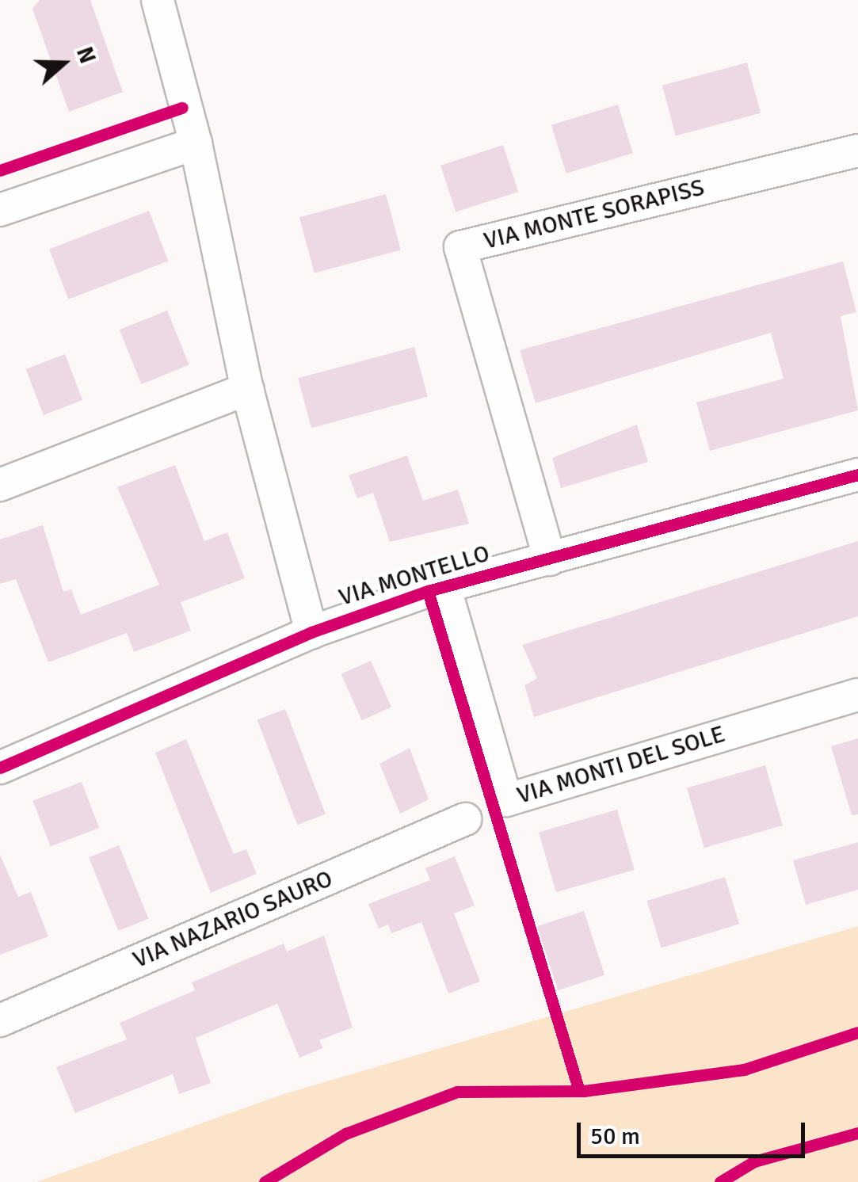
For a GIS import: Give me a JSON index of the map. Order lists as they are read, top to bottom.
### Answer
{
  "streets": {
    "street": [
      "VIA MONTE SORAPISS",
      "VIA MONTELLO",
      "VIA MONTI DEL SOLE",
      "VIA NAZARIO SAURO"
    ]
  },
  "crossings": [
    ["VIA MONTE SORAPISS", "VIA MONTELLO"],
    ["VIA MONTELLO", "VIA MONTI DEL SOLE"]
  ],
  "scale_bar": "50 m",
  "north": "right"
}
